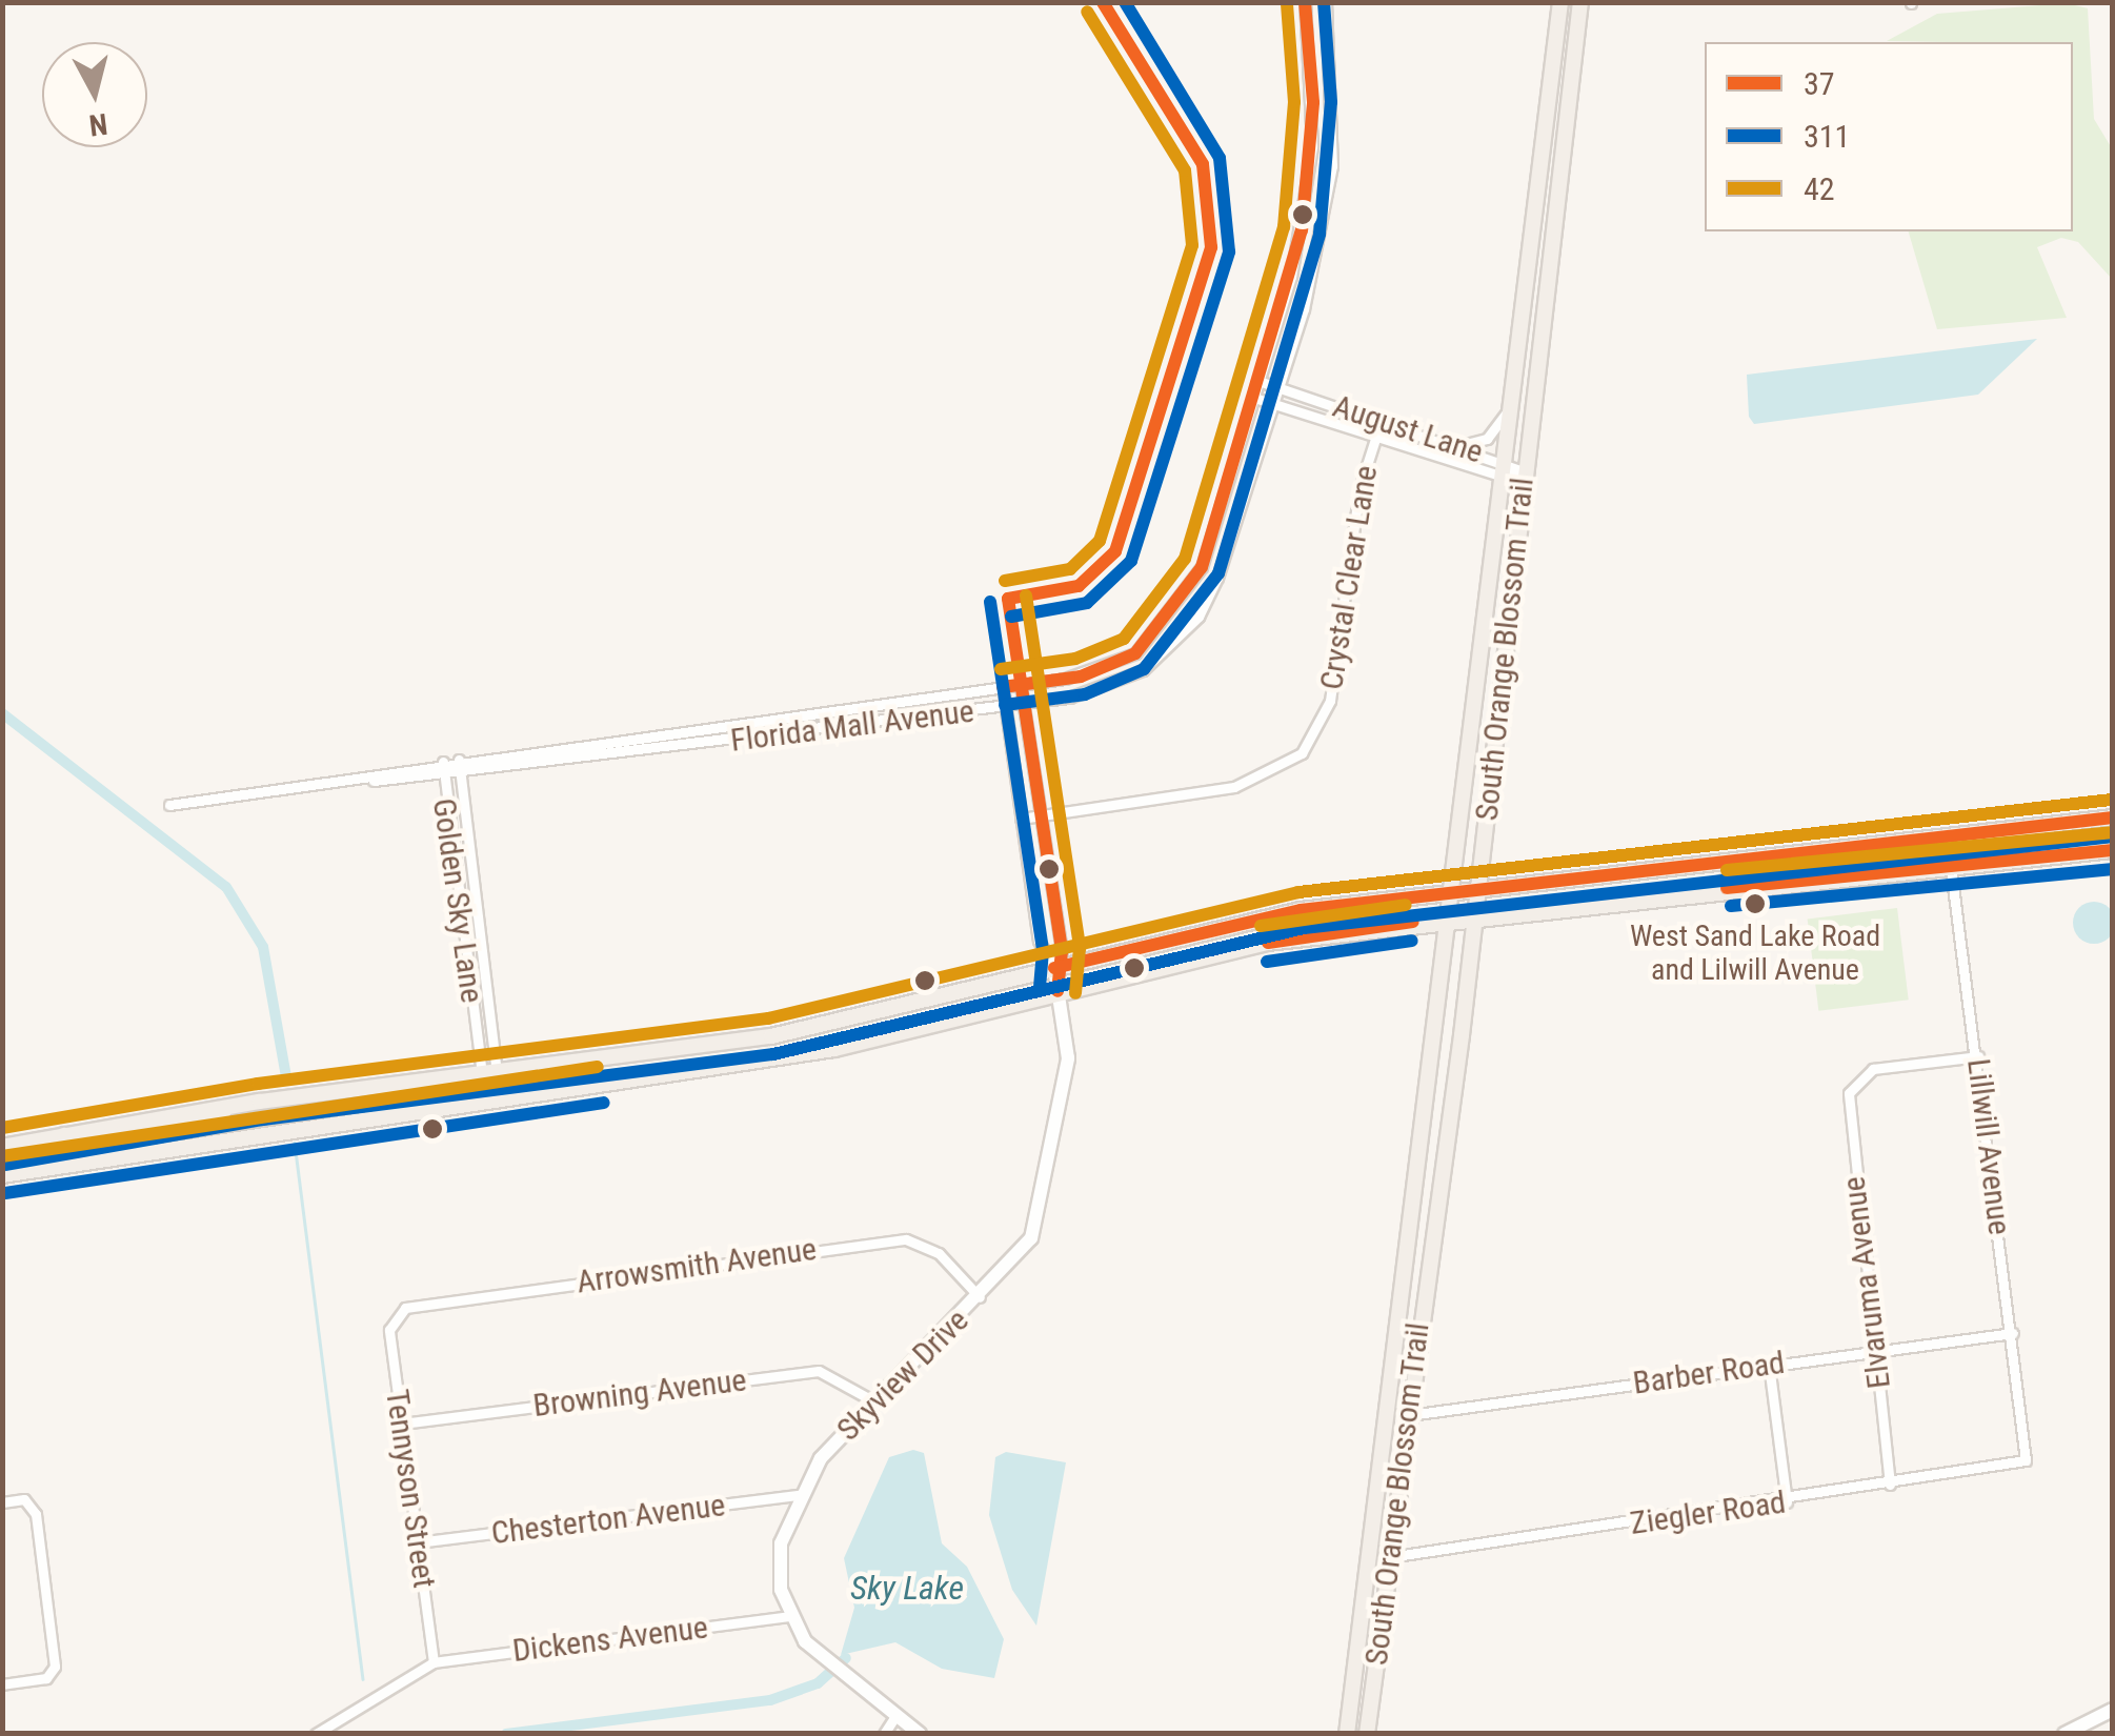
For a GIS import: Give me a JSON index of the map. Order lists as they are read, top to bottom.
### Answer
{
  "streets": {
    "main road": ["South Orange Blossom Trail"],
    "street": [
      "August Lane",
      "Crystal Clear Lane",
      "Florida Mall Avenue",
      "Golden Sky Lane",
      "Lillwill Avenue",
      "Arrowsmith Avenue",
      "Elvaruma Avenue",
      "Barber Road",
      "Skyview Drive",
      "Browning Avenue",
      "Tennyson Street",
      "Ziegler Road",
      "Chesterton Avenue",
      "Dickens Avenue"
    ]
  },
  "crossings": [
    ["August Lane", "Crystal Clear Lane"],
    ["August Lane", "South Orange Blossom Trail"],
    ["August Lane", "Florida Mall Avenue"],
    ["South Orange Blossom Trail", "Barber Road"],
    ["South Orange Blossom Trail", "Ziegler Road"],
    ["Florida Mall Avenue", "Golden Sky Lane"],
    ["Lillwill Avenue", "Elvaruma Avenue"],
    ["Lillwill Avenue", "Barber Road"],
    ["Lillwill Avenue", "Ziegler Road"],
    ["Arrowsmith Avenue", "Skyview Drive"],
    ["Arrowsmith Avenue", "Tennyson Street"],
    ["Elvaruma Avenue", "Barber Road"],
    ["Elvaruma Avenue", "Ziegler Road"],
    ["Skyview Drive", "Browning Avenue"],
    ["Skyview Drive", "Chesterton Avenue"],
    ["Skyview Drive", "Dickens Avenue"],
    ["Browning Avenue", "Tennyson Street"],
    ["Tennyson Street", "Chesterton Avenue"],
    ["Tennyson Street", "Dickens Avenue"]
  ],
  "water": ["Sky Lake"],
  "places": ["West Sand Lake Road and Lilwill Avenue"],
  "lines": ["transit line 37", "transit line 311", "transit line 42"],
  "legend": ["37", "311", "42"],
  "north": "bottom"
}
